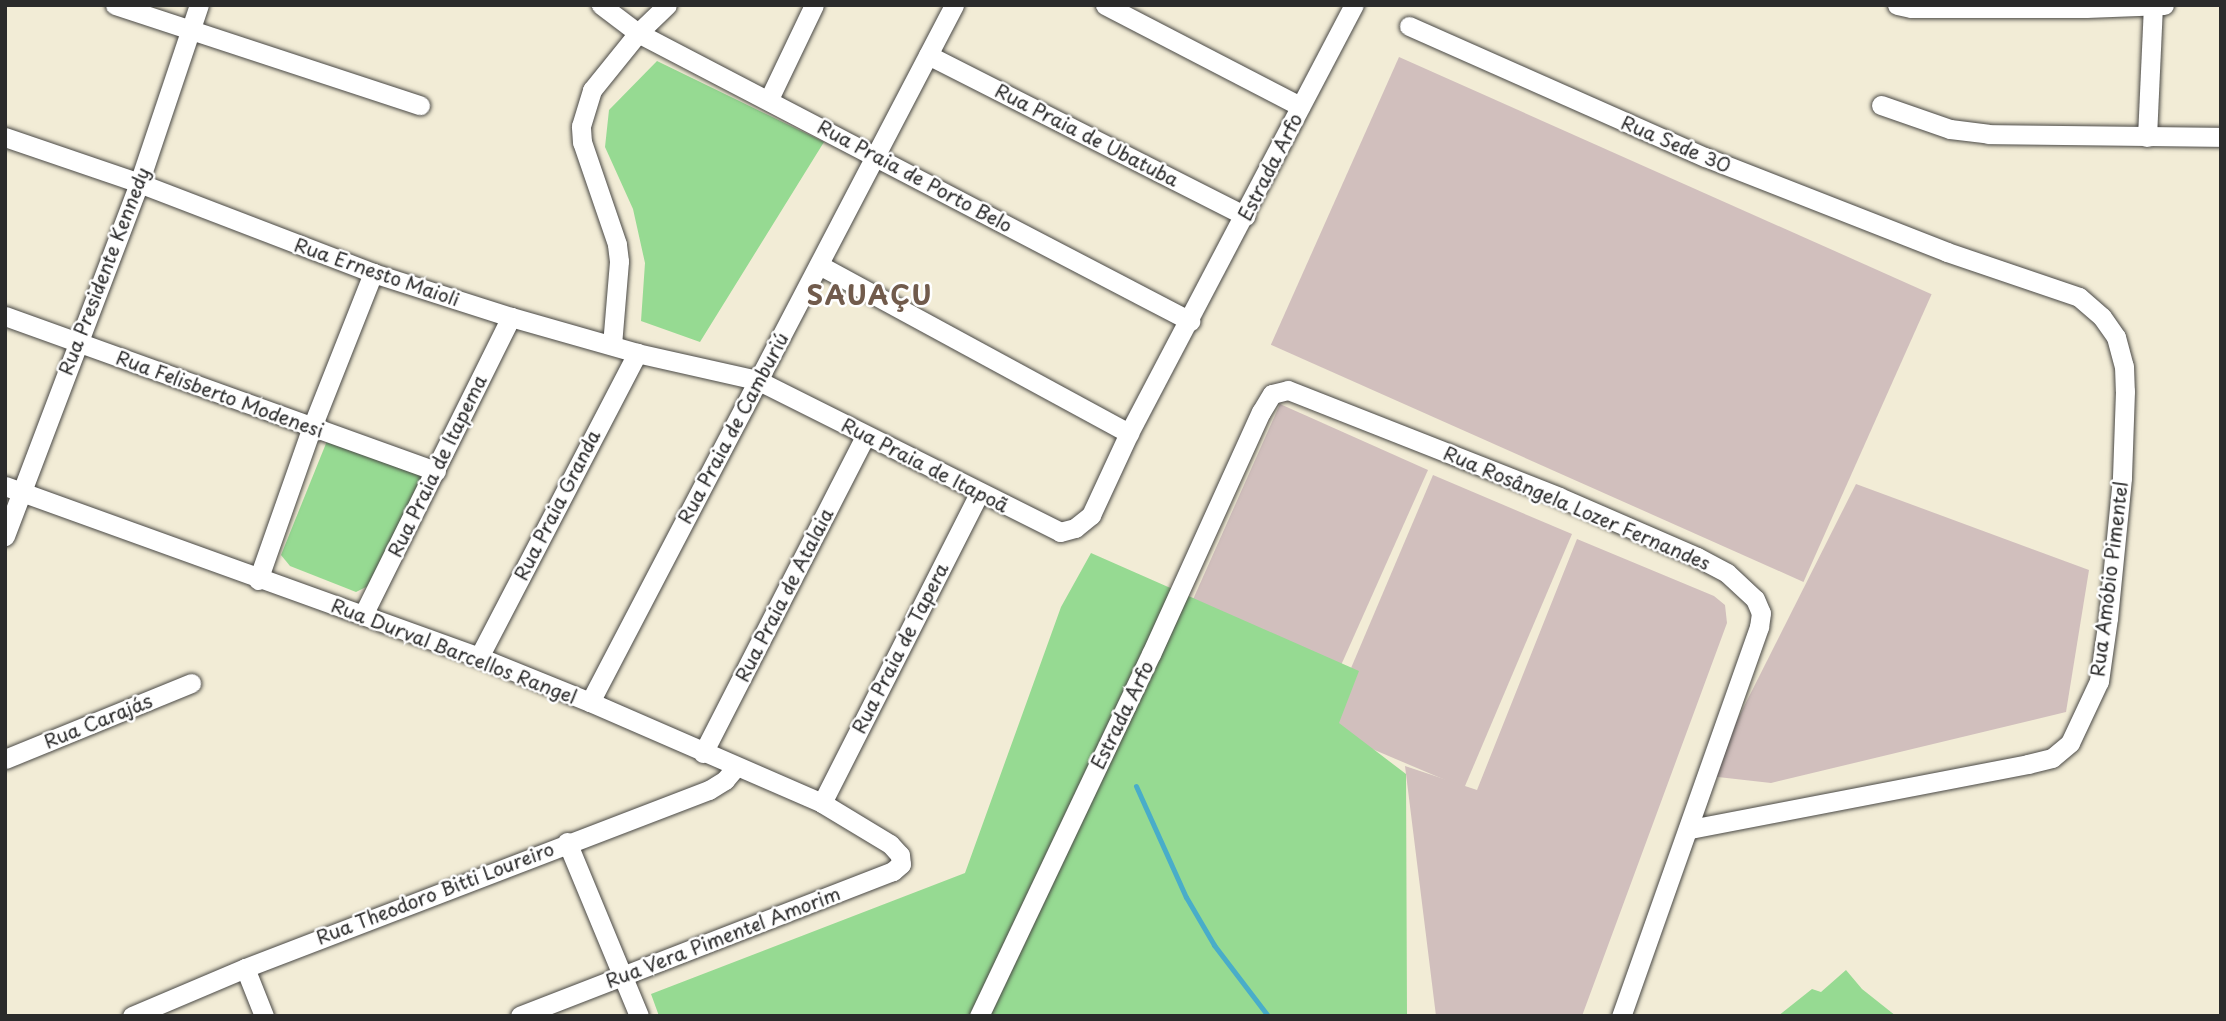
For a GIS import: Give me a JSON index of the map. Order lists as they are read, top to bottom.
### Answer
{
  "streets": {
    "street": [
      "Rua Praia de Ubatuba",
      "Rua Sede 30",
      "Estrada Arfo",
      "Rua Praia de Porto Belo",
      "Rua Presidente Kennedy",
      "Rua Ernesto Maioli",
      "Rua Felisberto Modenesi",
      "Rua Praia de Camburiú",
      "Rua Praia de Itapoã",
      "Rua Praia de Itapema",
      "Rua Praia Granda",
      "Rua Rosângela Lozer Fernandes",
      "Rua Amóbio Pimentel",
      "Rua Praia de Atalaia",
      "Rua Praia de Tapera",
      "Rua Durval Barcellos Rangel",
      "Rua Carajás",
      "Rua Theodoro Bitti Loureiro",
      "Rua Vera Pimentel Amorim"
    ]
  },
  "crossings": [
    ["Rua Praia de Ubatuba", "Estrada Arfo"],
    ["Rua Praia de Ubatuba", "Rua Praia de Camburiú"],
    ["Rua Sede 30", "Rua Amóbio Pimentel"],
    ["Estrada Arfo", "Rua Praia de Porto Belo"],
    ["Estrada Arfo", "Rua Praia de Itapoã"],
    ["Estrada Arfo", "Rua Rosângela Lozer Fernandes"],
    ["Rua Praia de Porto Belo", "Rua Praia de Camburiú"],
    ["Rua Presidente Kennedy", "Rua Ernesto Maioli"],
    ["Rua Presidente Kennedy", "Rua Felisberto Modenesi"],
    ["Rua Presidente Kennedy", "Rua Durval Barcellos Rangel"],
    ["Rua Ernesto Maioli", "Rua Praia de Camburiú"],
    ["Rua Ernesto Maioli", "Rua Praia de Itapoã"],
    ["Rua Ernesto Maioli", "Rua Praia de Itapema"],
    ["Rua Ernesto Maioli", "Rua Praia Granda"],
    ["Rua Felisberto Modenesi", "Rua Praia de Itapema"],
    ["Rua Praia de Camburiú", "Rua Praia de Itapoã"],
    ["Rua Praia de Camburiú", "Rua Durval Barcellos Rangel"],
    ["Rua Praia de Itapoã", "Rua Praia de Atalaia"],
    ["Rua Praia de Itapoã", "Rua Praia de Tapera"],
    ["Rua Praia de Itapema", "Rua Durval Barcellos Rangel"],
    ["Rua Praia Granda", "Rua Durval Barcellos Rangel"],
    ["Rua Rosângela Lozer Fernandes", "Rua Amóbio Pimentel"],
    ["Rua Praia de Atalaia", "Rua Durval Barcellos Rangel"],
    ["Rua Praia de Tapera", "Rua Durval Barcellos Rangel"],
    ["Rua Durval Barcellos Rangel", "Rua Theodoro Bitti Loureiro"],
    ["Rua Durval Barcellos Rangel", "Rua Vera Pimentel Amorim"]
  ],
  "districts": ["SAUAÇU"]
}
